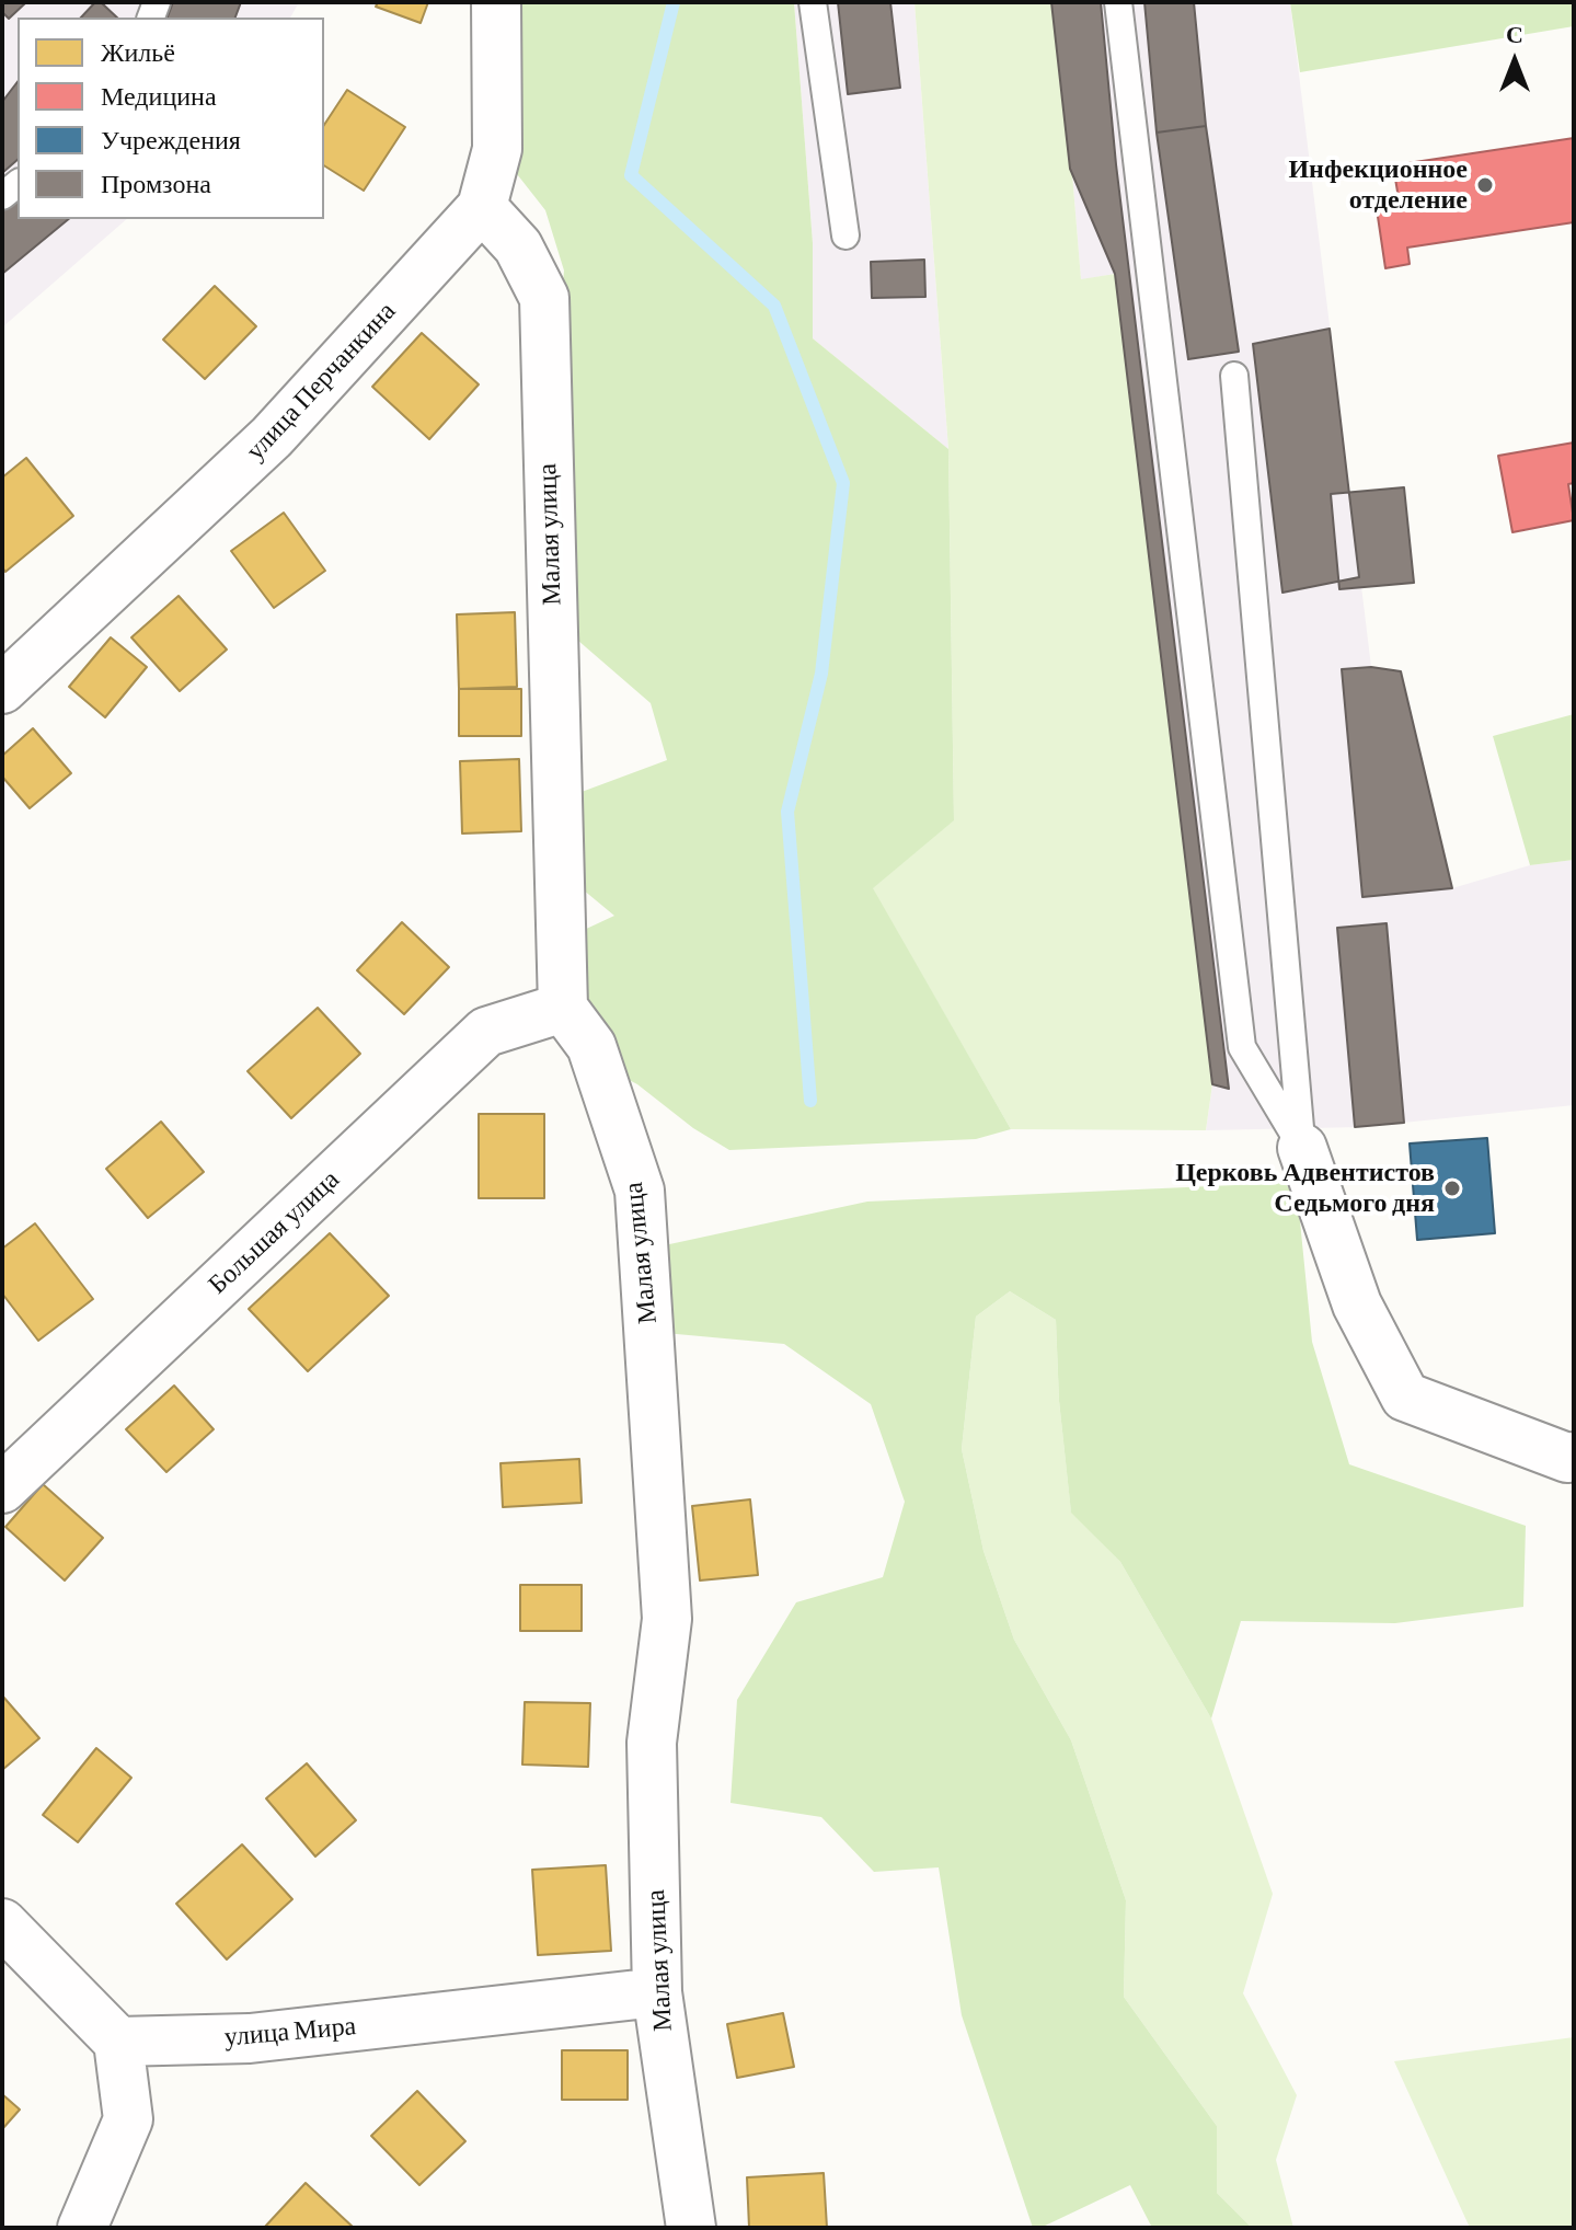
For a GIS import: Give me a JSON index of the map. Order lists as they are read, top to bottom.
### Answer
{
  "streets": {
    "street": [
      "улица Перчанкина",
      "Малая улица",
      "Большая улица",
      "улица Мира"
    ]
  },
  "crossings": [
    ["улица Перчанкина", "Малая улица"],
    ["Малая улица", "Большая улица"],
    ["Малая улица", "улица Мира"]
  ],
  "places": ["Инфекционное отделение", "Церковь Адвентистов Седьмого дня"],
  "legend": [
    "Жильё",
    "Медицина",
    "Учреждения",
    "Промзона"
  ],
  "north": "top"
}
